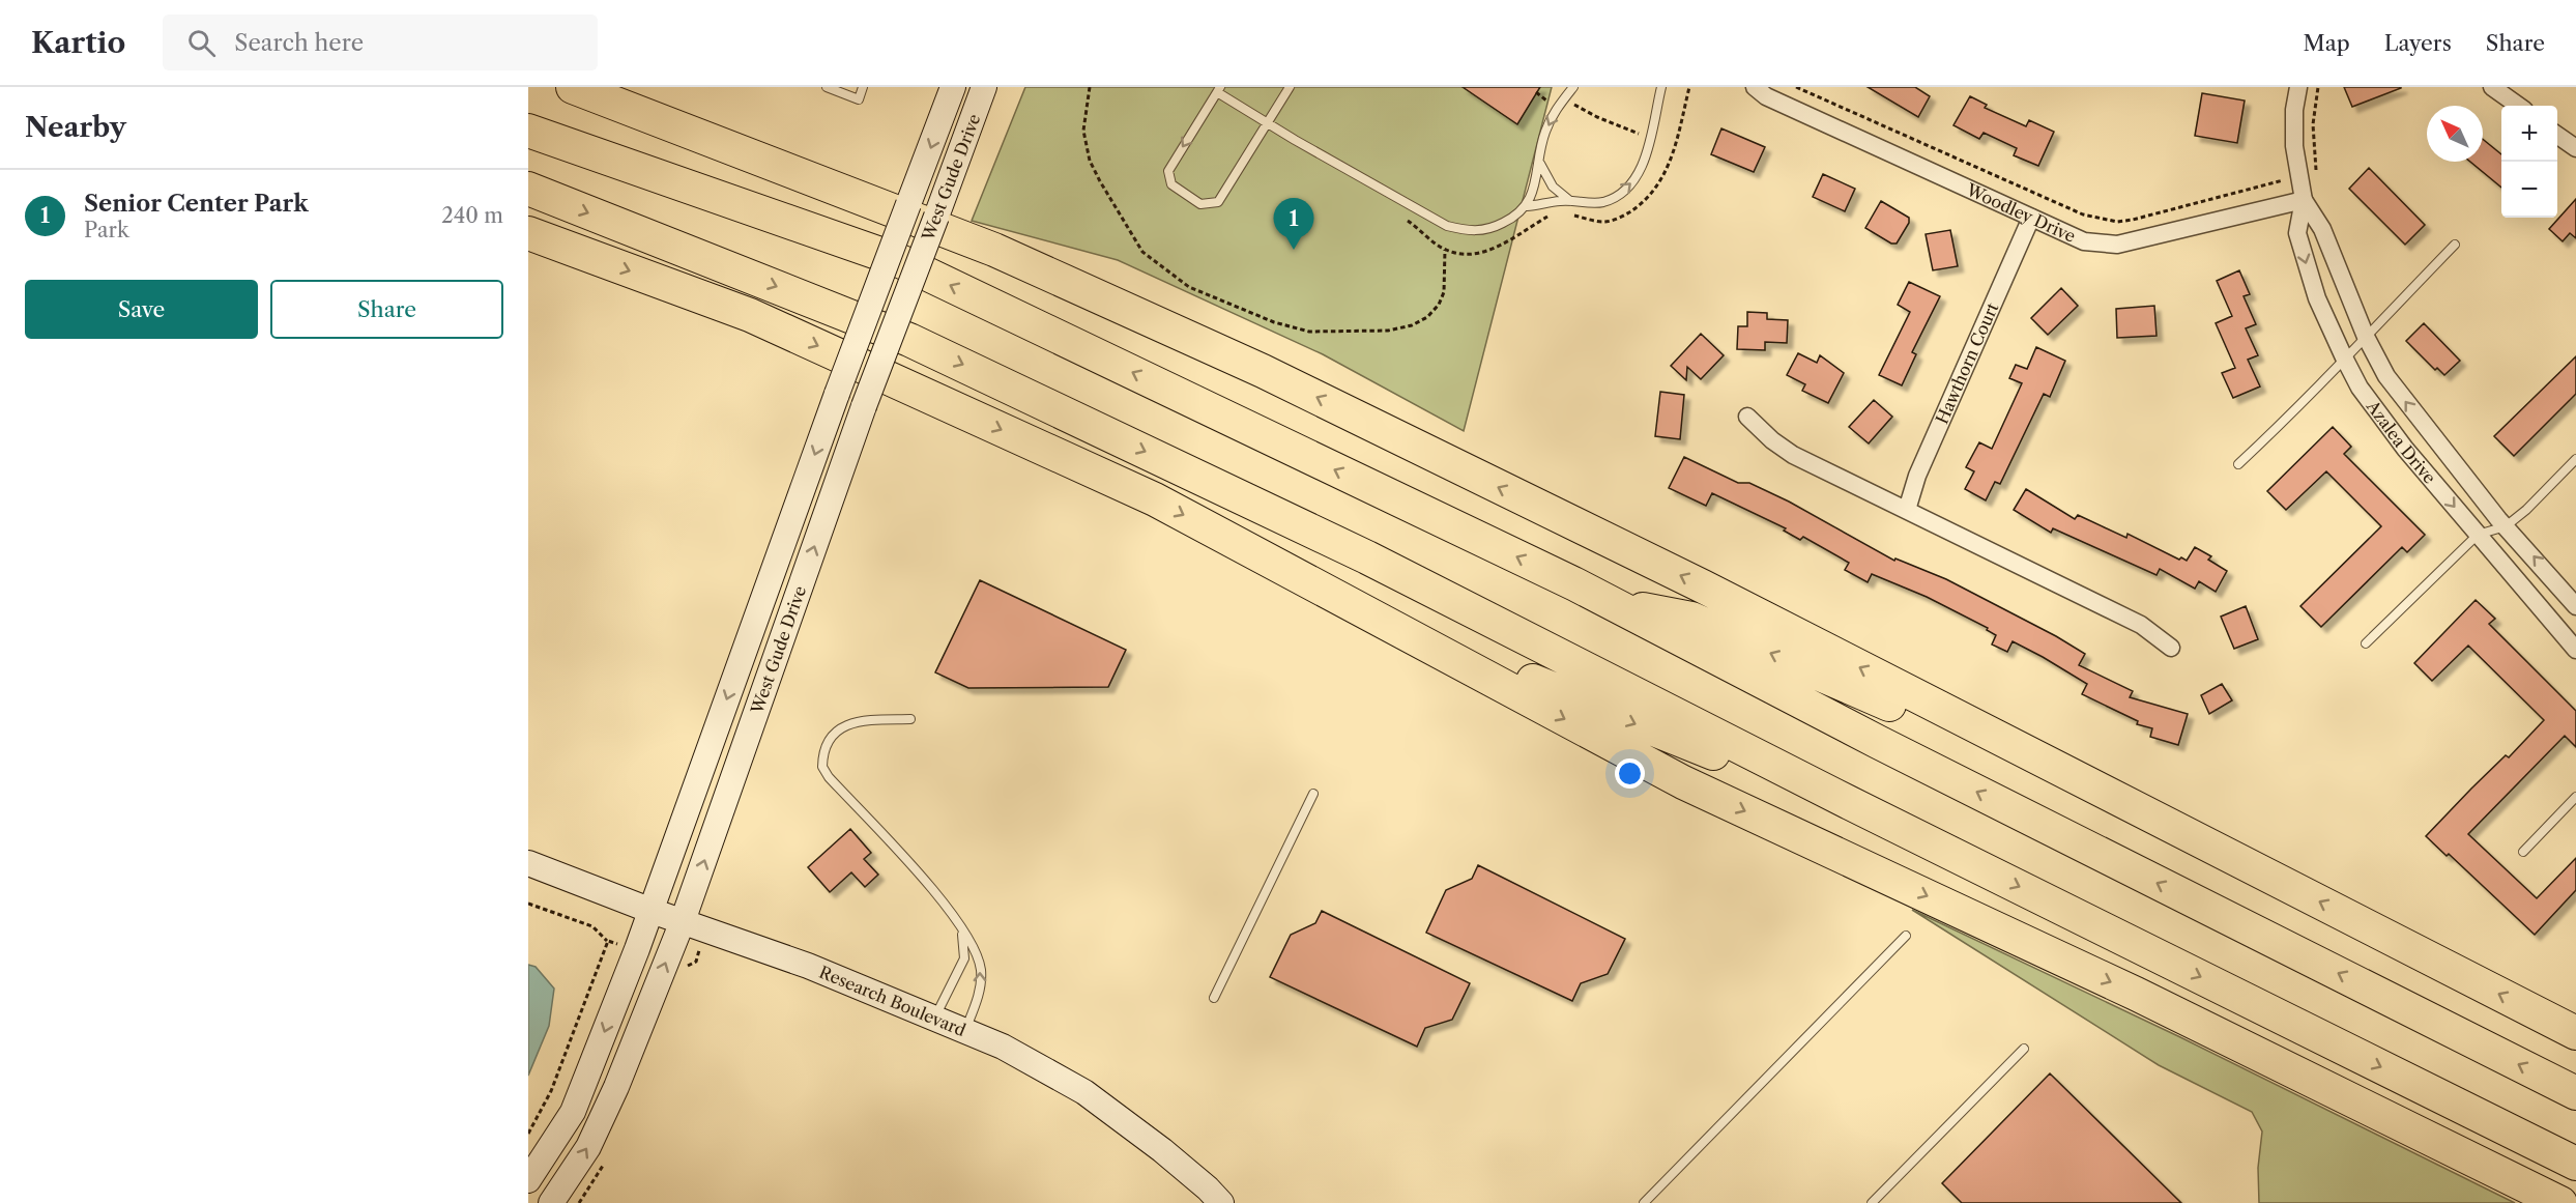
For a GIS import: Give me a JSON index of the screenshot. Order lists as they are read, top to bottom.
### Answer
{
  "streets": {
    "main road": ["West Gude Drive", "Research Boulevard"],
    "street": ["Woodley Drive", "Hawthorn Court", "Azalea Drive"]
  },
  "crossings": [
    ["West Gude Drive", "Research Boulevard"],
    ["Woodley Drive", "Hawthorn Court"],
    ["Woodley Drive", "Azalea Drive"]
  ],
  "north": "top left",
  "page": {
    "header": "Kartio",
    "search": "Search here",
    "nav": ["Map", "Layers", "Share"],
    "heading": "Nearby",
    "map_buttons": ["+", "−"],
    "list": [
      {
        "mark": "1",
        "name": "Senior Center Park",
        "note": "Park",
        "value": "240 m"
      }
    ],
    "pins": "1",
    "buttons": ["Save", "Share"]
  }
}
